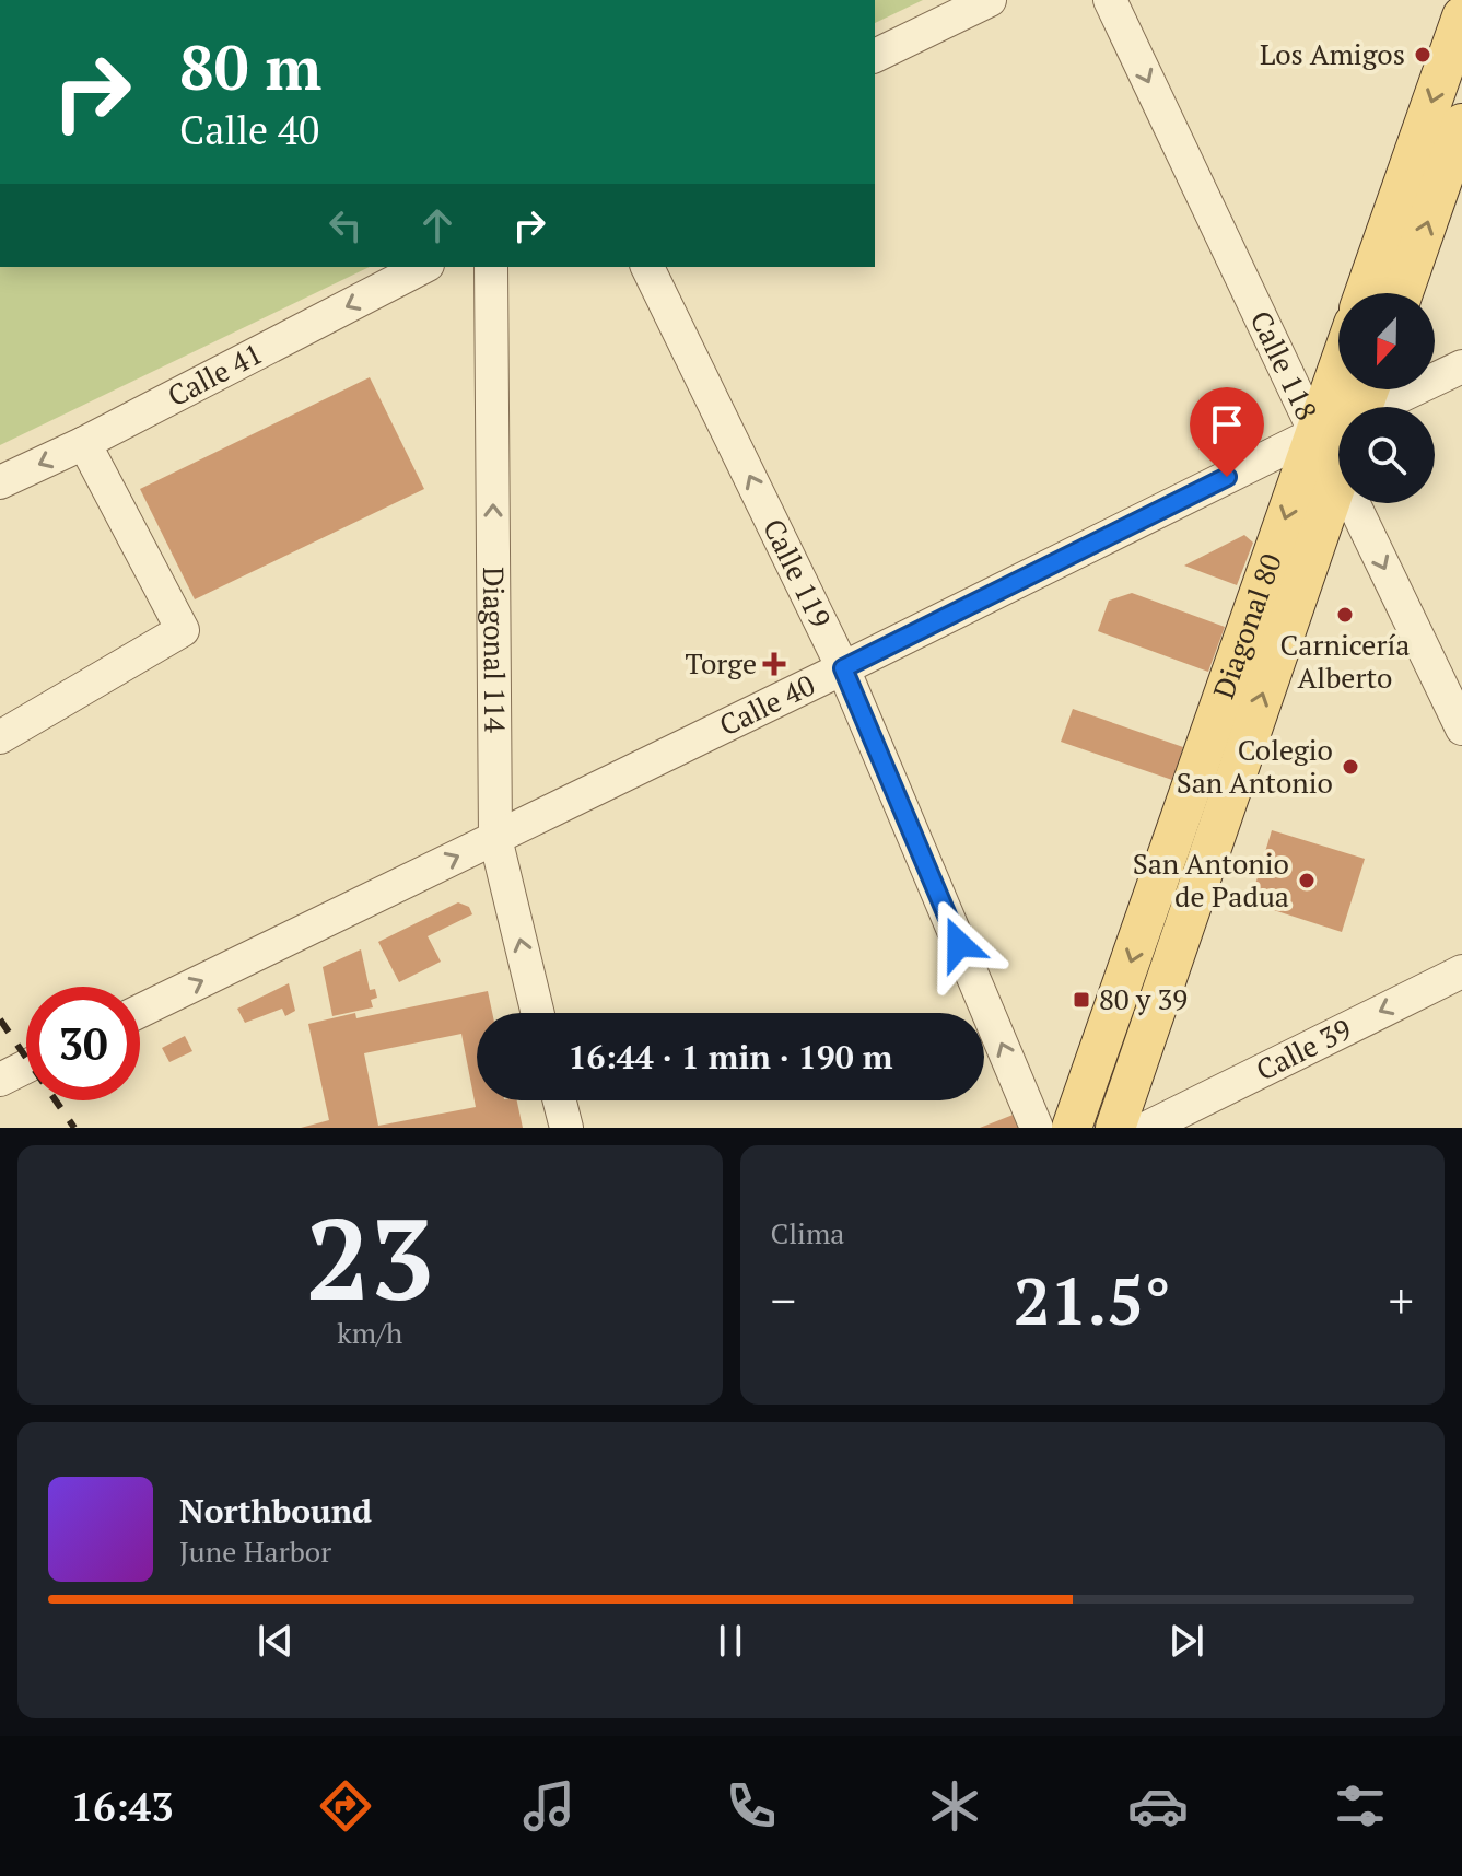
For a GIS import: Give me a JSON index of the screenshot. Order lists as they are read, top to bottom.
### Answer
{
  "streets": {
    "main road": ["Diagonal 80"],
    "street": [
      "Calle 118",
      "Calle 41",
      "Calle 119",
      "Diagonal 114",
      "Calle 40",
      "Calle 39"
    ]
  },
  "crossings": [
    ["Calle 118", "Diagonal 80"],
    ["Calle 118", "Calle 40"],
    ["Calle 119", "Calle 40"],
    ["Diagonal 80", "Calle 40"],
    ["Diagonal 114", "Calle 40"]
  ],
  "one_way": [
    "Calle 118",
    "Calle 41",
    "Calle 119",
    "Diagonal 114",
    "Calle 39"
  ],
  "places": {
    "other": [
      "Los Amigos",
      "Carnicería Alberto",
      "Colegio San Antonio",
      "San Antonio de Padua"
    ],
    "health": ["Torge"],
    "transit": ["80 y 39"]
  },
  "north": "bottom",
  "page": {
    "turn": ["80 m", "Calle 40"],
    "limit": "30",
    "trip": "16:44 · 1 min · 190 m",
    "tile": [
      ["23", "km/h"],
      "Clima"
    ],
    "heat": ["−", "21.5°", "+"],
    "song": ["Northbound", "June Harbor"],
    "tabs": "16:43"
  }
}
